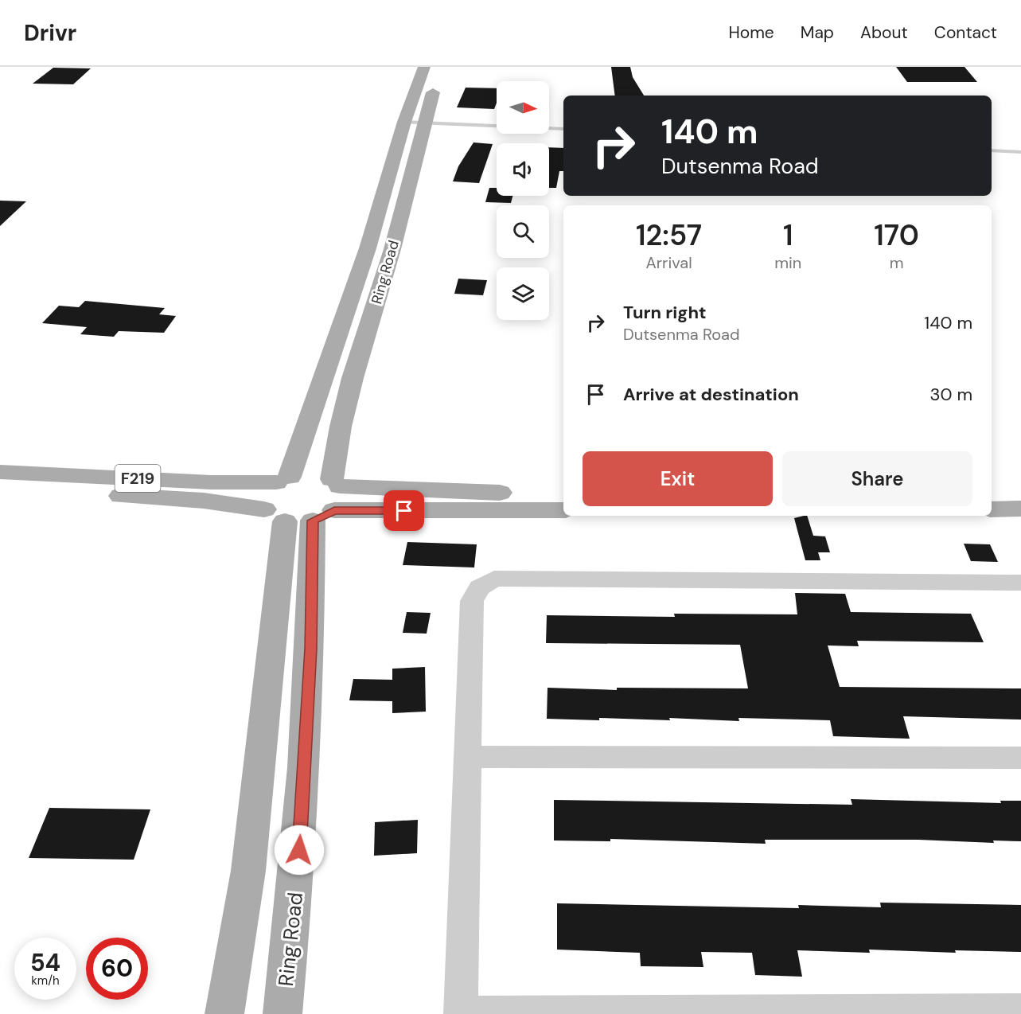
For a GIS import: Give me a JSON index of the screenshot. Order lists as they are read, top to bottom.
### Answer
{
  "streets": {
    "main road": ["Ring Road", "F219"]
  },
  "crossings": [
    ["Ring Road", "F219"]
  ],
  "north": "right",
  "page": {
    "header": "Drivr",
    "nav": [
      "Home",
      "Map",
      "About",
      "Contact"
    ],
    "turn": ["140 m", "Dutsenma Road"],
    "eta": [
      "12:57",
      "Arrival",
      "1",
      "min",
      "170",
      "m"
    ],
    "list": [
      {
        "name": "Turn right",
        "note": "Dutsenma Road",
        "value": "140 m"
      },
      {
        "name": "Arrive at destination",
        "value": "30 m"
      }
    ],
    "buttons": ["Exit", "Share"],
    "speed": "54 km/h",
    "limit": "60"
  }
}
